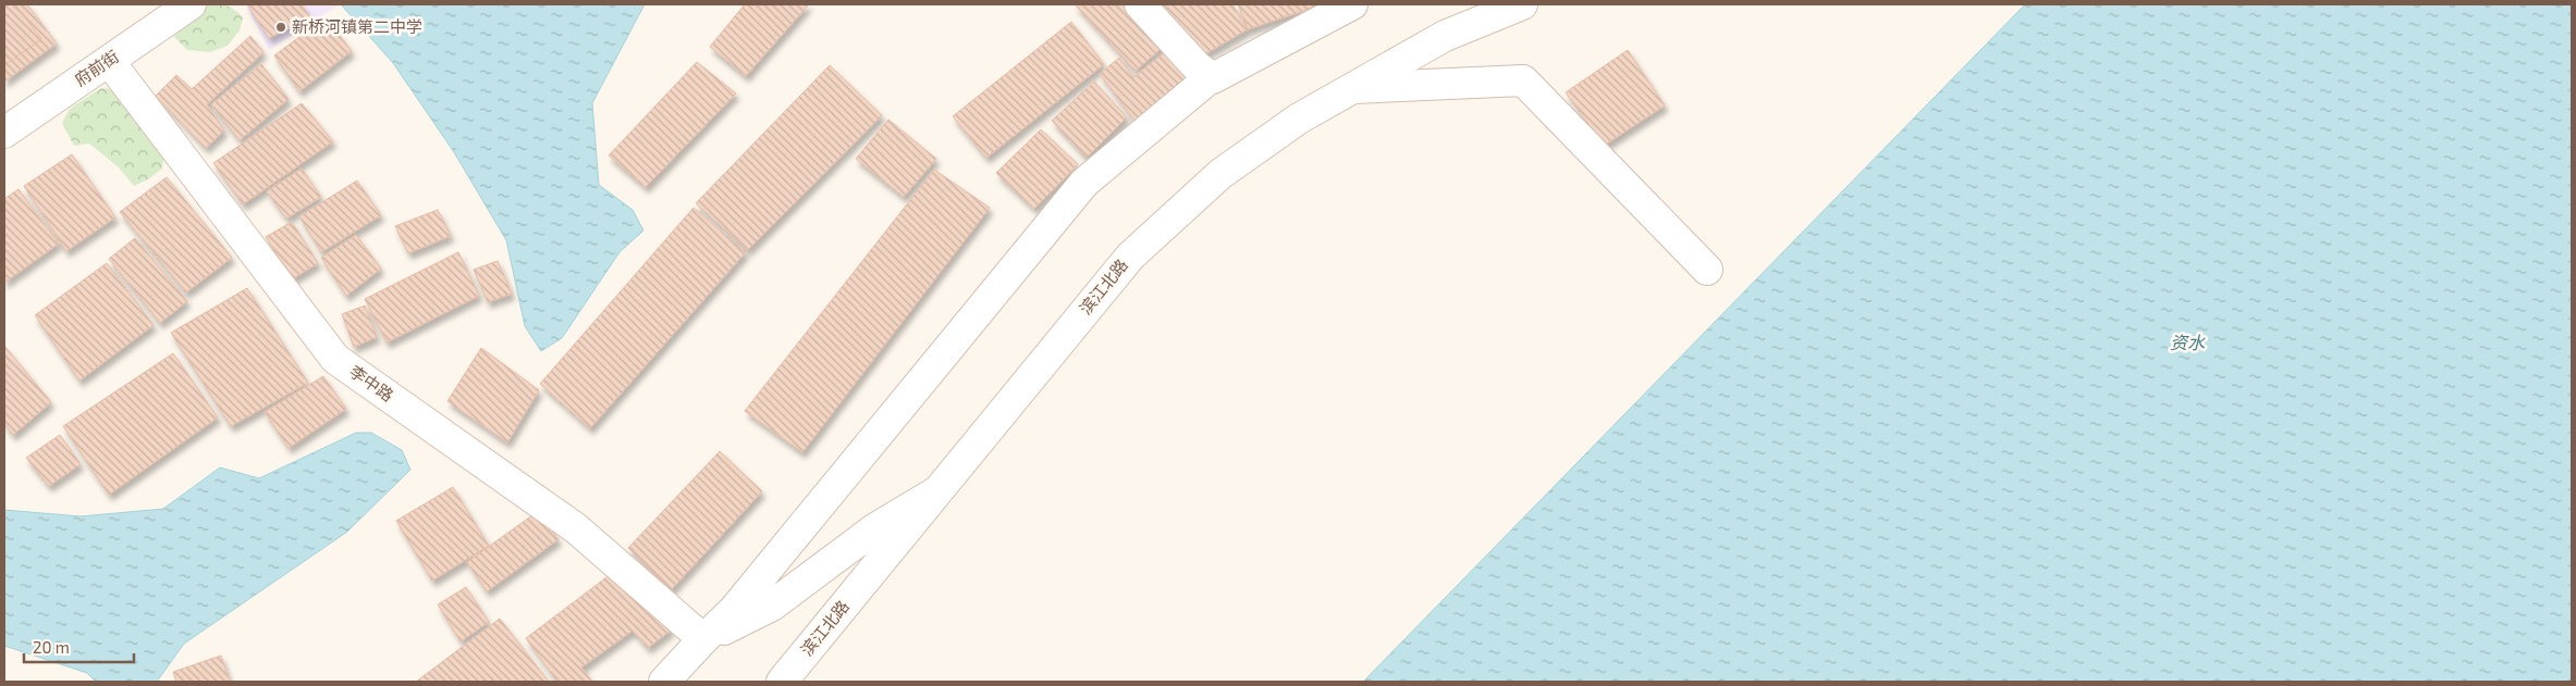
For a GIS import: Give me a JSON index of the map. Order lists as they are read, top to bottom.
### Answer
{
  "streets": {
    "street": ["府前街", "滨江北路", "李中路"]
  },
  "crossings": [
    ["府前街", "李中路"]
  ],
  "water": ["资水"],
  "places": ["新桥河镇第二中学"],
  "scale_bar": "20 m"
}
